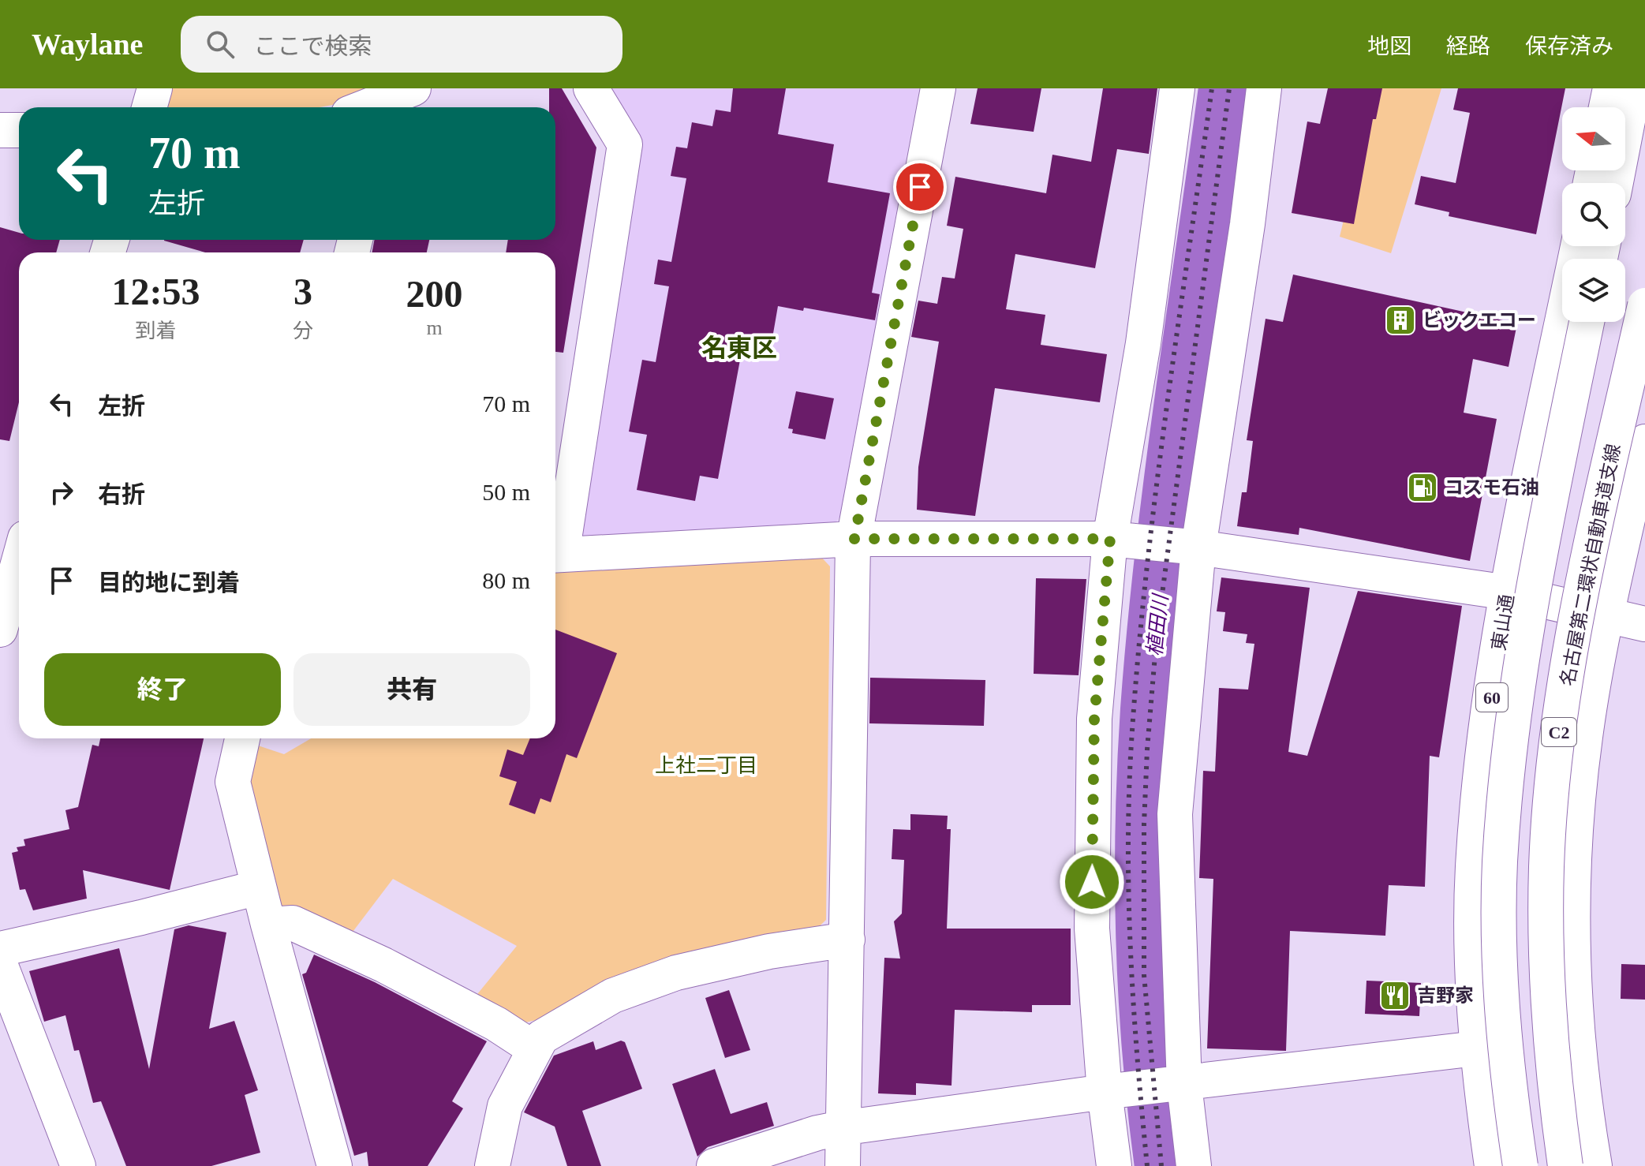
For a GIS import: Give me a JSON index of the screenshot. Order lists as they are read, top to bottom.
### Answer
{
  "streets": {
    "main road": [
      "名古屋第二環状自動車道支線",
      "東山通",
      "60",
      "C2"
    ]
  },
  "districts": ["名東区", "上社二丁目"],
  "water": ["植田川"],
  "places": {
    "building": ["ビックエコー"],
    "fuel station": ["コスモ石油"],
    "restaurant": ["吉野家"]
  },
  "north": "left",
  "page": {
    "header": "Waylane",
    "search": "ここで検索",
    "nav": ["地図", "経路", "保存済み"],
    "turn": ["70 m", "左折"],
    "eta": [
      "12:53",
      "到着",
      "3",
      "分",
      "200",
      "m"
    ],
    "list": [
      {
        "name": "左折",
        "value": "70 m"
      },
      {
        "name": "右折",
        "value": "50 m"
      },
      {
        "name": "目的地に到着",
        "value": "80 m"
      }
    ],
    "buttons": ["終了", "共有"]
  }
}
